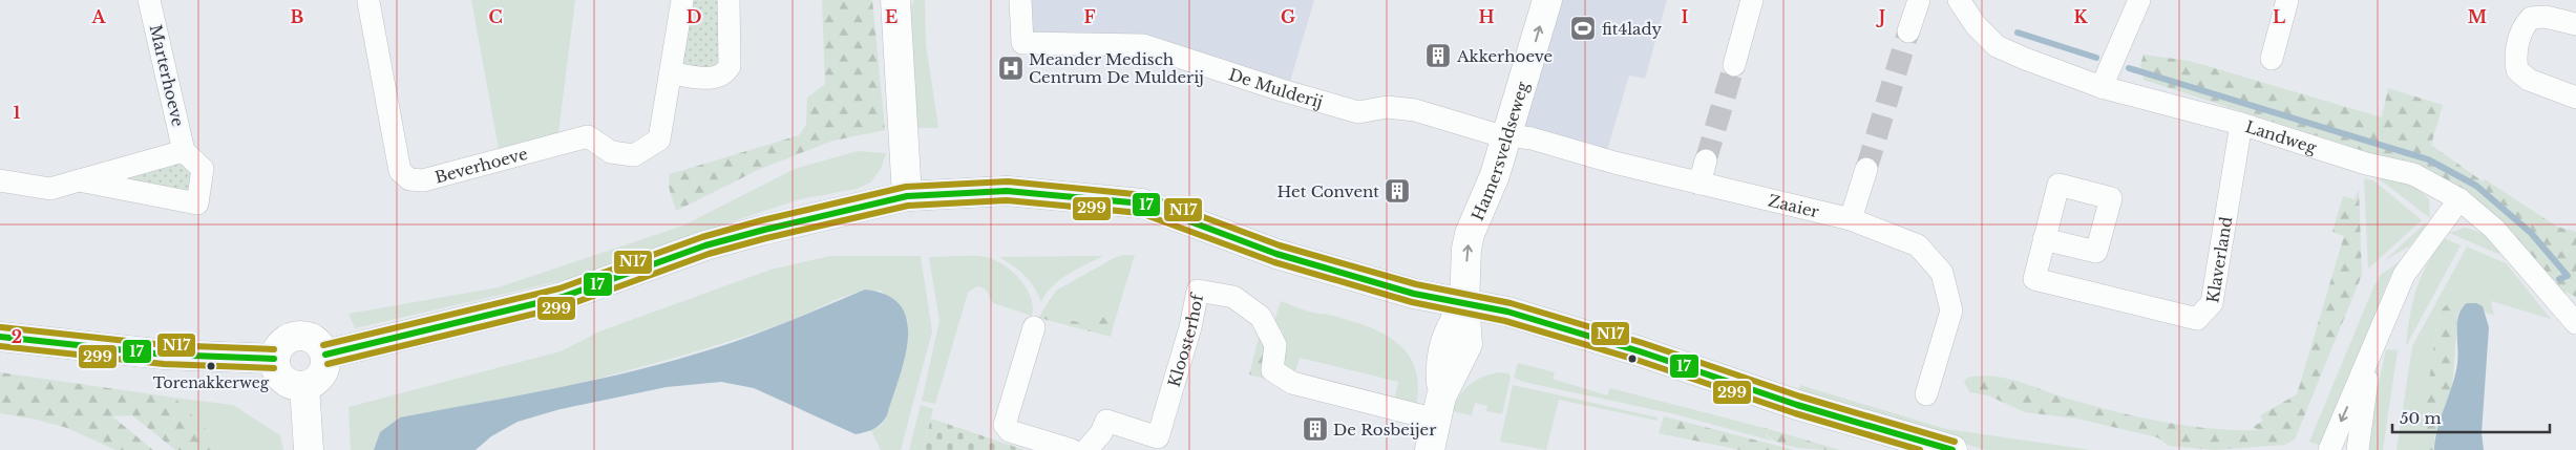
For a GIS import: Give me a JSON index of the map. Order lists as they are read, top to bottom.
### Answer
{
  "streets": {
    "main road": ["Hamersveldseweg"],
    "street": [
      "Marterhoeve",
      "De Mulderij",
      "Landweg",
      "Beverhoeve",
      "Zaaier",
      "Klaverland",
      "Kloosterhof"
    ]
  },
  "crossings": [
    ["De Mulderij", "Hamersveldseweg"],
    ["De Mulderij", "Zaaier"],
    ["Landweg", "Klaverland"],
    ["Hamersveldseweg", "Zaaier"],
    ["Hamersveldseweg", "Kloosterhof"]
  ],
  "one_way": ["Hamersveldseweg"],
  "places": {
    "sports": ["fit4lady"],
    "building": ["Akkerhoeve", "Het Convent", "De Rosbeijer"],
    "hospital": ["Meander Medisch Centrum De Mulderij"],
    "other": ["Torenakkerweg"]
  },
  "lines": ["transit line N17", "transit line 17", "transit line 299"],
  "scale_bar": "50 m",
  "grid": {
    "columns": [
      "A",
      "B",
      "C",
      "D",
      "E",
      "F",
      "G",
      "H",
      "I",
      "J",
      "K",
      "L",
      "M"
    ],
    "rows": ["1", "2"]
  }
}
